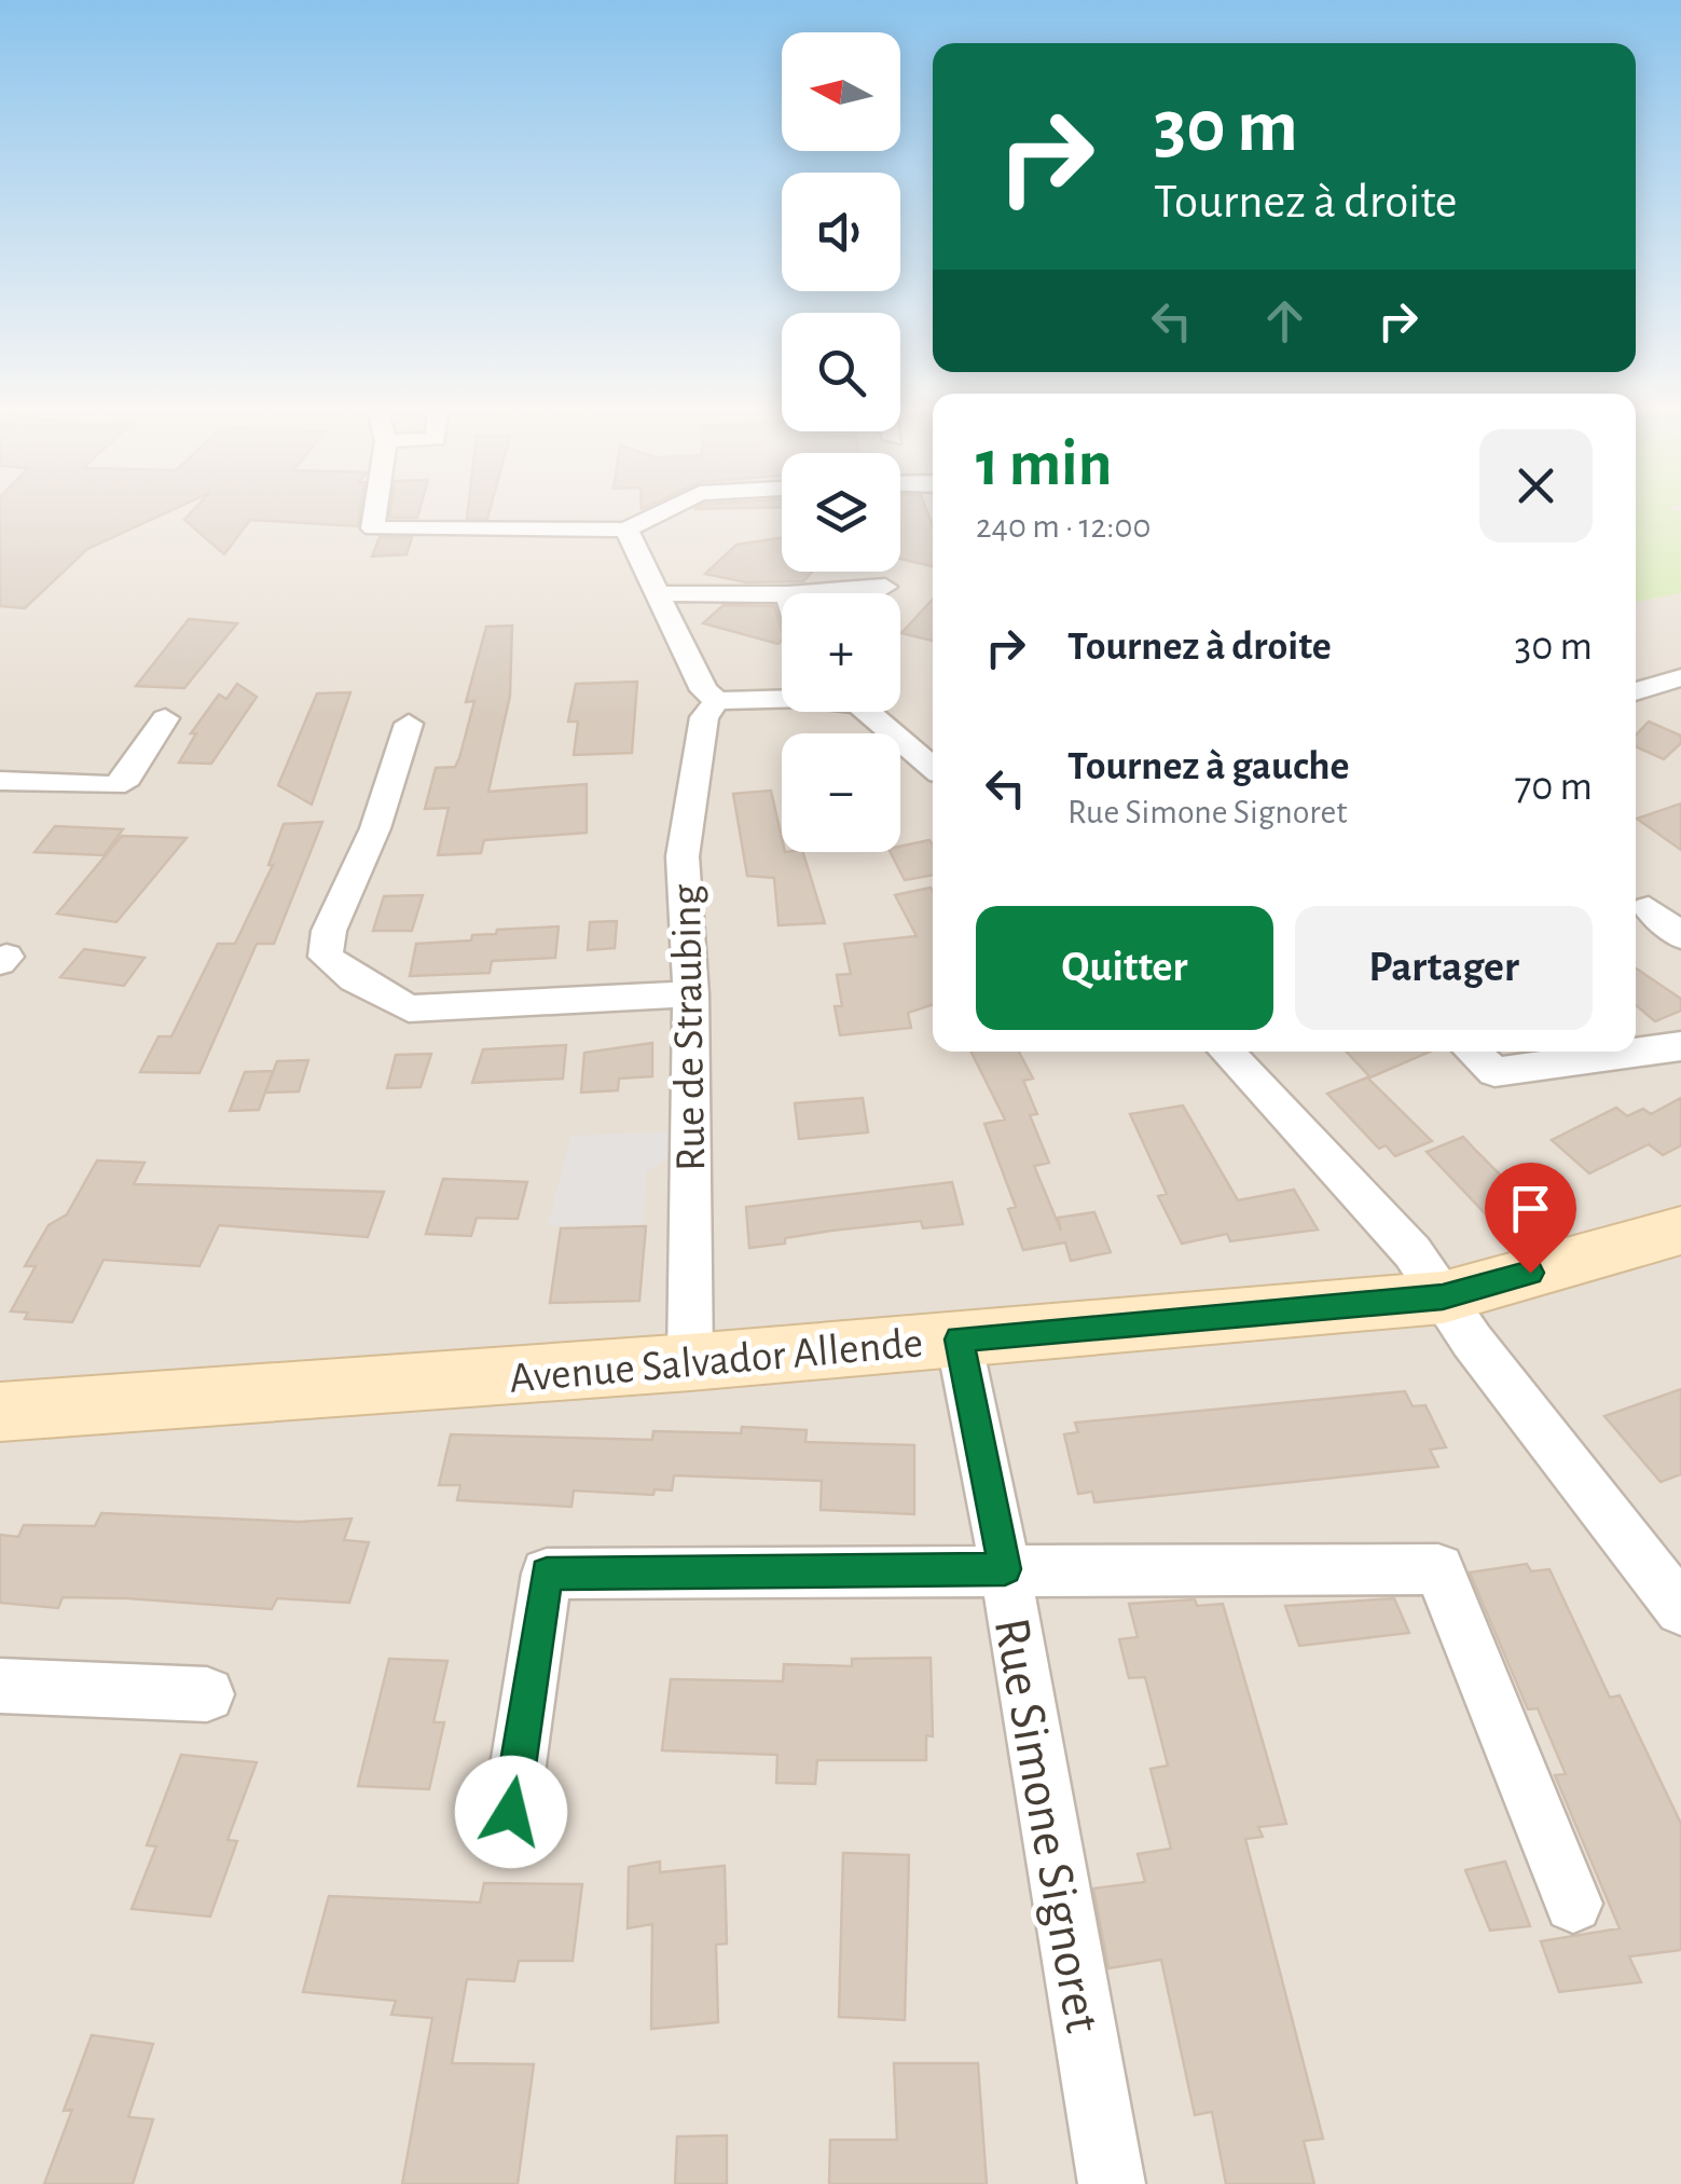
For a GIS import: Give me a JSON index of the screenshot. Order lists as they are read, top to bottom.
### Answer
{
  "streets": {
    "street": ["Rue de Straubing", "Avenue Salvador Allende", "Rue Simone Signoret"]
  },
  "crossings": [
    ["Rue de Straubing", "Avenue Salvador Allende"],
    ["Avenue Salvador Allende", "Rue Simone Signoret"]
  ],
  "north": "left",
  "page": {
    "map_buttons": ["+", "−"],
    "turn": ["30 m", "Tournez à droite"],
    "heading": ["1 min", "240 m · 12:00"],
    "list": [
      {
        "name": "Tournez à droite",
        "value": "30 m"
      },
      {
        "name": "Tournez à gauche",
        "note": "Rue Simone Signoret",
        "value": "70 m"
      }
    ],
    "buttons": ["Quitter", "Partager"]
  }
}
